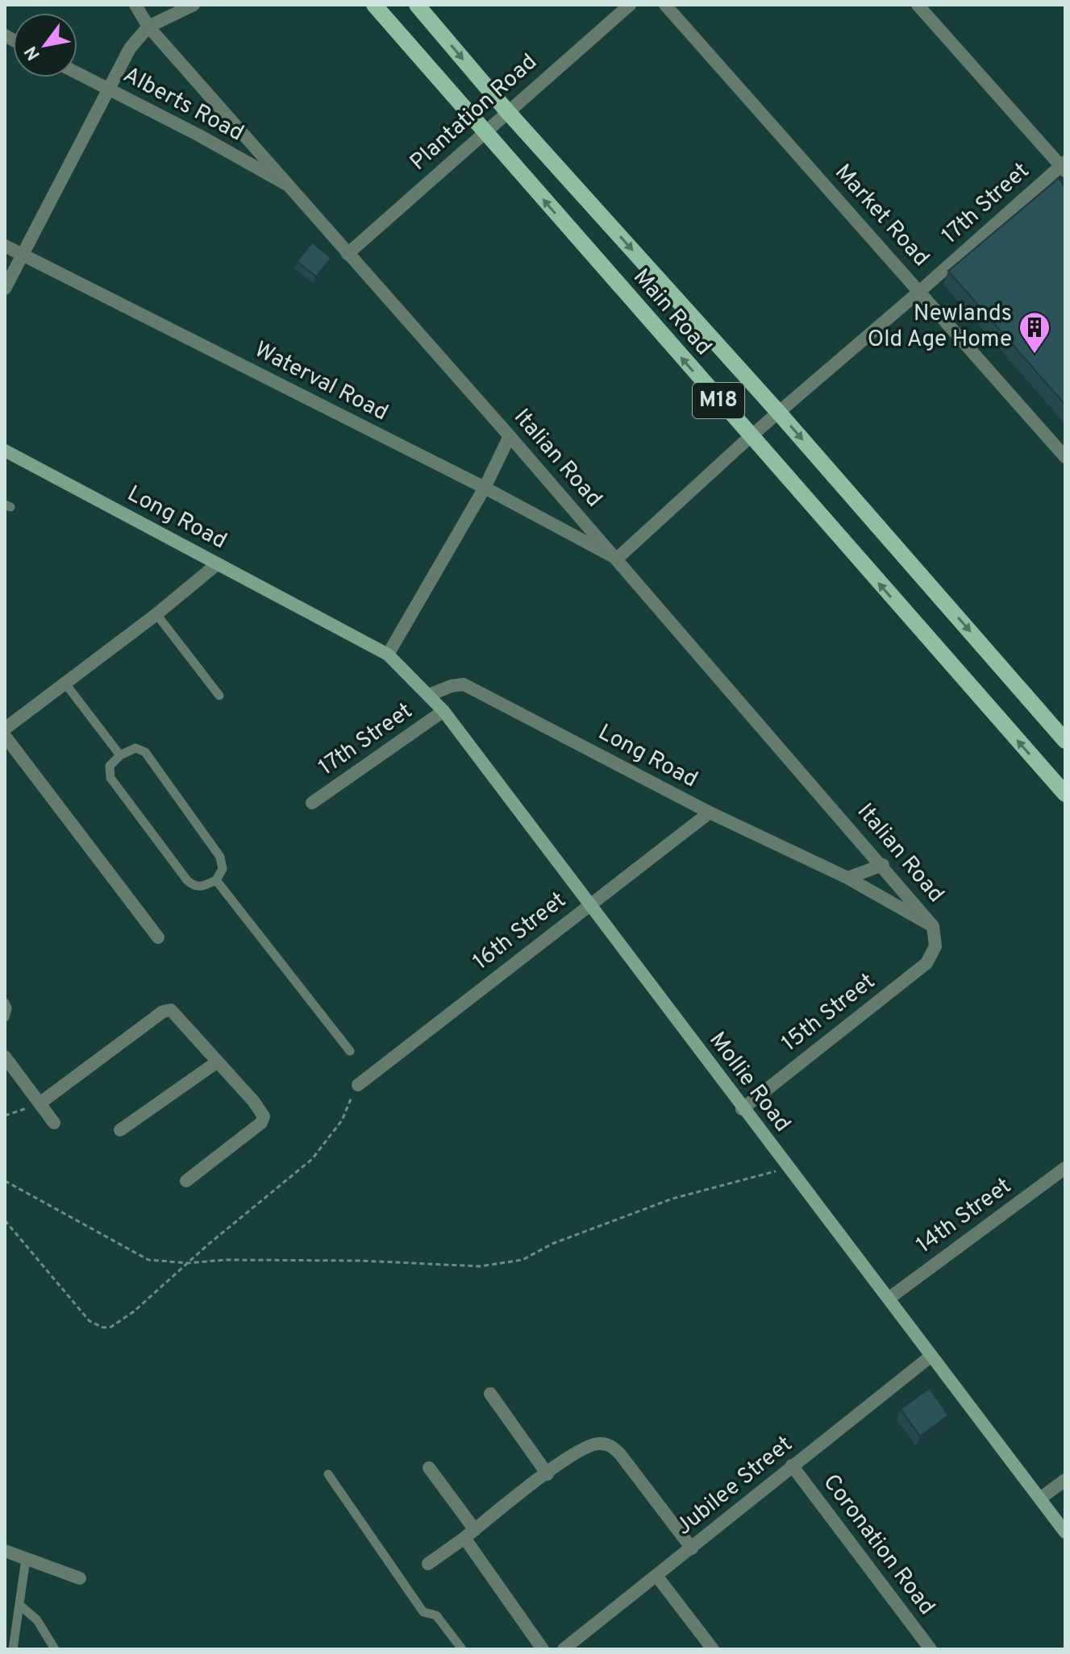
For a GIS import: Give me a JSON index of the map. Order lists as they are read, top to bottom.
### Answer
{
  "streets": {
    "main road": [
      "Main Road",
      "M18",
      "Long Road",
      "Mollie Road"
    ],
    "street": [
      "Alberts Road",
      "Plantation Road",
      "17th Street",
      "Market Road",
      "Waterval Road",
      "Italian Road",
      "16th Street",
      "15th Street",
      "14th Street",
      "Jubilee Street",
      "Coronation Road"
    ]
  },
  "crossings": [
    ["Alberts Road", "Italian Road"],
    ["Plantation Road", "Main Road"],
    ["Plantation Road", "Italian Road"],
    ["17th Street", "Market Road"],
    ["17th Street", "Main Road"],
    ["17th Street", "Waterval Road"],
    ["17th Street", "Italian Road"],
    ["17th Street", "Mollie Road"],
    ["Waterval Road", "Italian Road"],
    ["Italian Road", "Long Road"],
    ["Italian Road", "15th Street"],
    ["Long Road", "16th Street"],
    ["Long Road", "Mollie Road"],
    ["16th Street", "Mollie Road"],
    ["15th Street", "Mollie Road"],
    ["Mollie Road", "14th Street"],
    ["Mollie Road", "Jubilee Street"],
    ["Jubilee Street", "Coronation Road"]
  ],
  "places": {
    "building": ["Newlands Old Age Home"]
  },
  "north": "bottom left"
}
